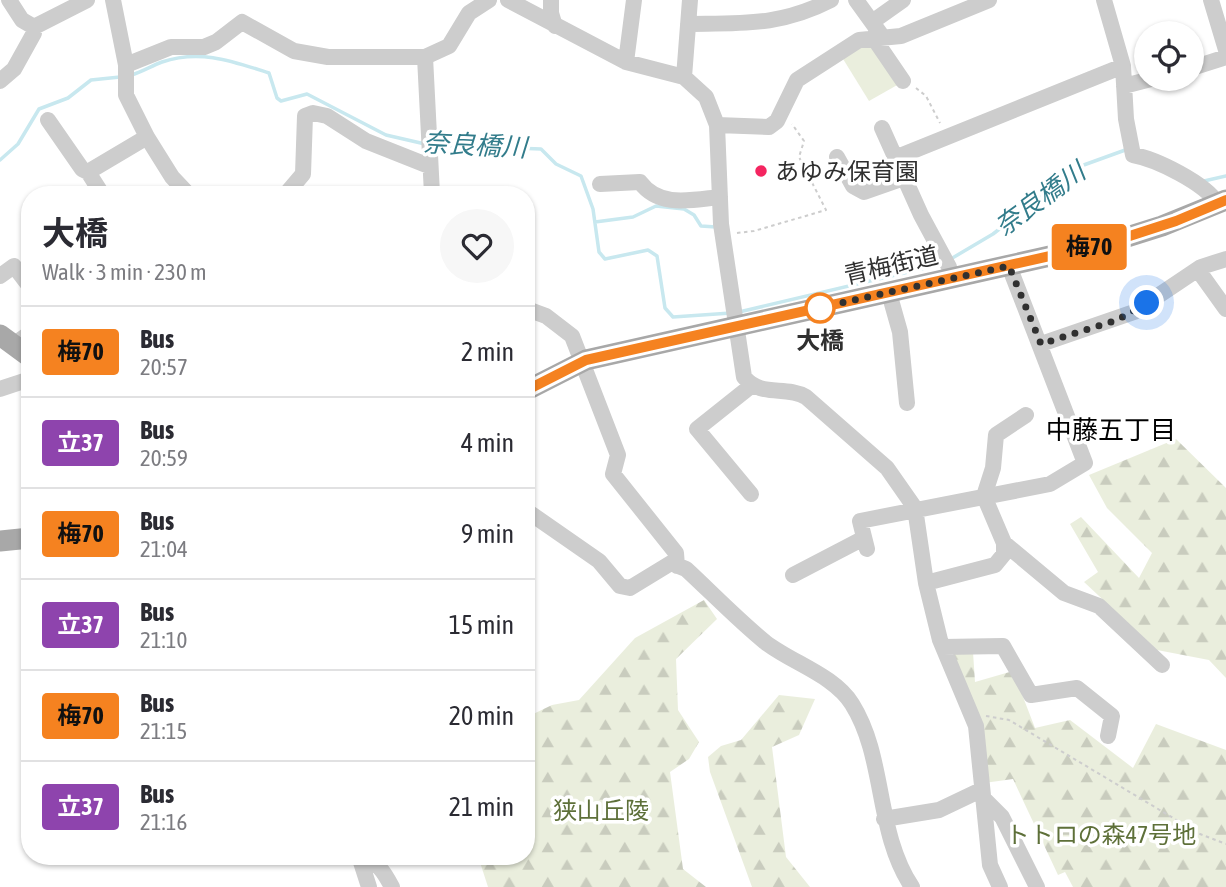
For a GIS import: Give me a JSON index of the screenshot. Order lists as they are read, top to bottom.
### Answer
{
  "streets": {
    "main road": ["青梅街道"]
  },
  "districts": ["中藤五丁目"],
  "water": ["奈良橋川"],
  "parks": ["狭山丘陵", "トトロの森47号地"],
  "places": ["あゆみ保育園", "大橋"],
  "lines": ["bus line 梅70"],
  "page": {
    "on_map": "梅70",
    "heading": ["大橋", "Walk · 3 min · 230 m"],
    "list": [
      {
        "mark": "梅70",
        "name": "Bus",
        "note": "20:57",
        "value": "2 min"
      },
      {
        "mark": "立37",
        "name": "Bus",
        "note": "20:59",
        "value": "4 min"
      },
      {
        "mark": "梅70",
        "name": "Bus",
        "note": "21:04",
        "value": "9 min"
      },
      {
        "mark": "立37",
        "name": "Bus",
        "note": "21:10",
        "value": "15 min"
      },
      {
        "mark": "梅70",
        "name": "Bus",
        "note": "21:15",
        "value": "20 min"
      },
      {
        "mark": "立37",
        "name": "Bus",
        "note": "21:16",
        "value": "21 min"
      }
    ]
  }
}
